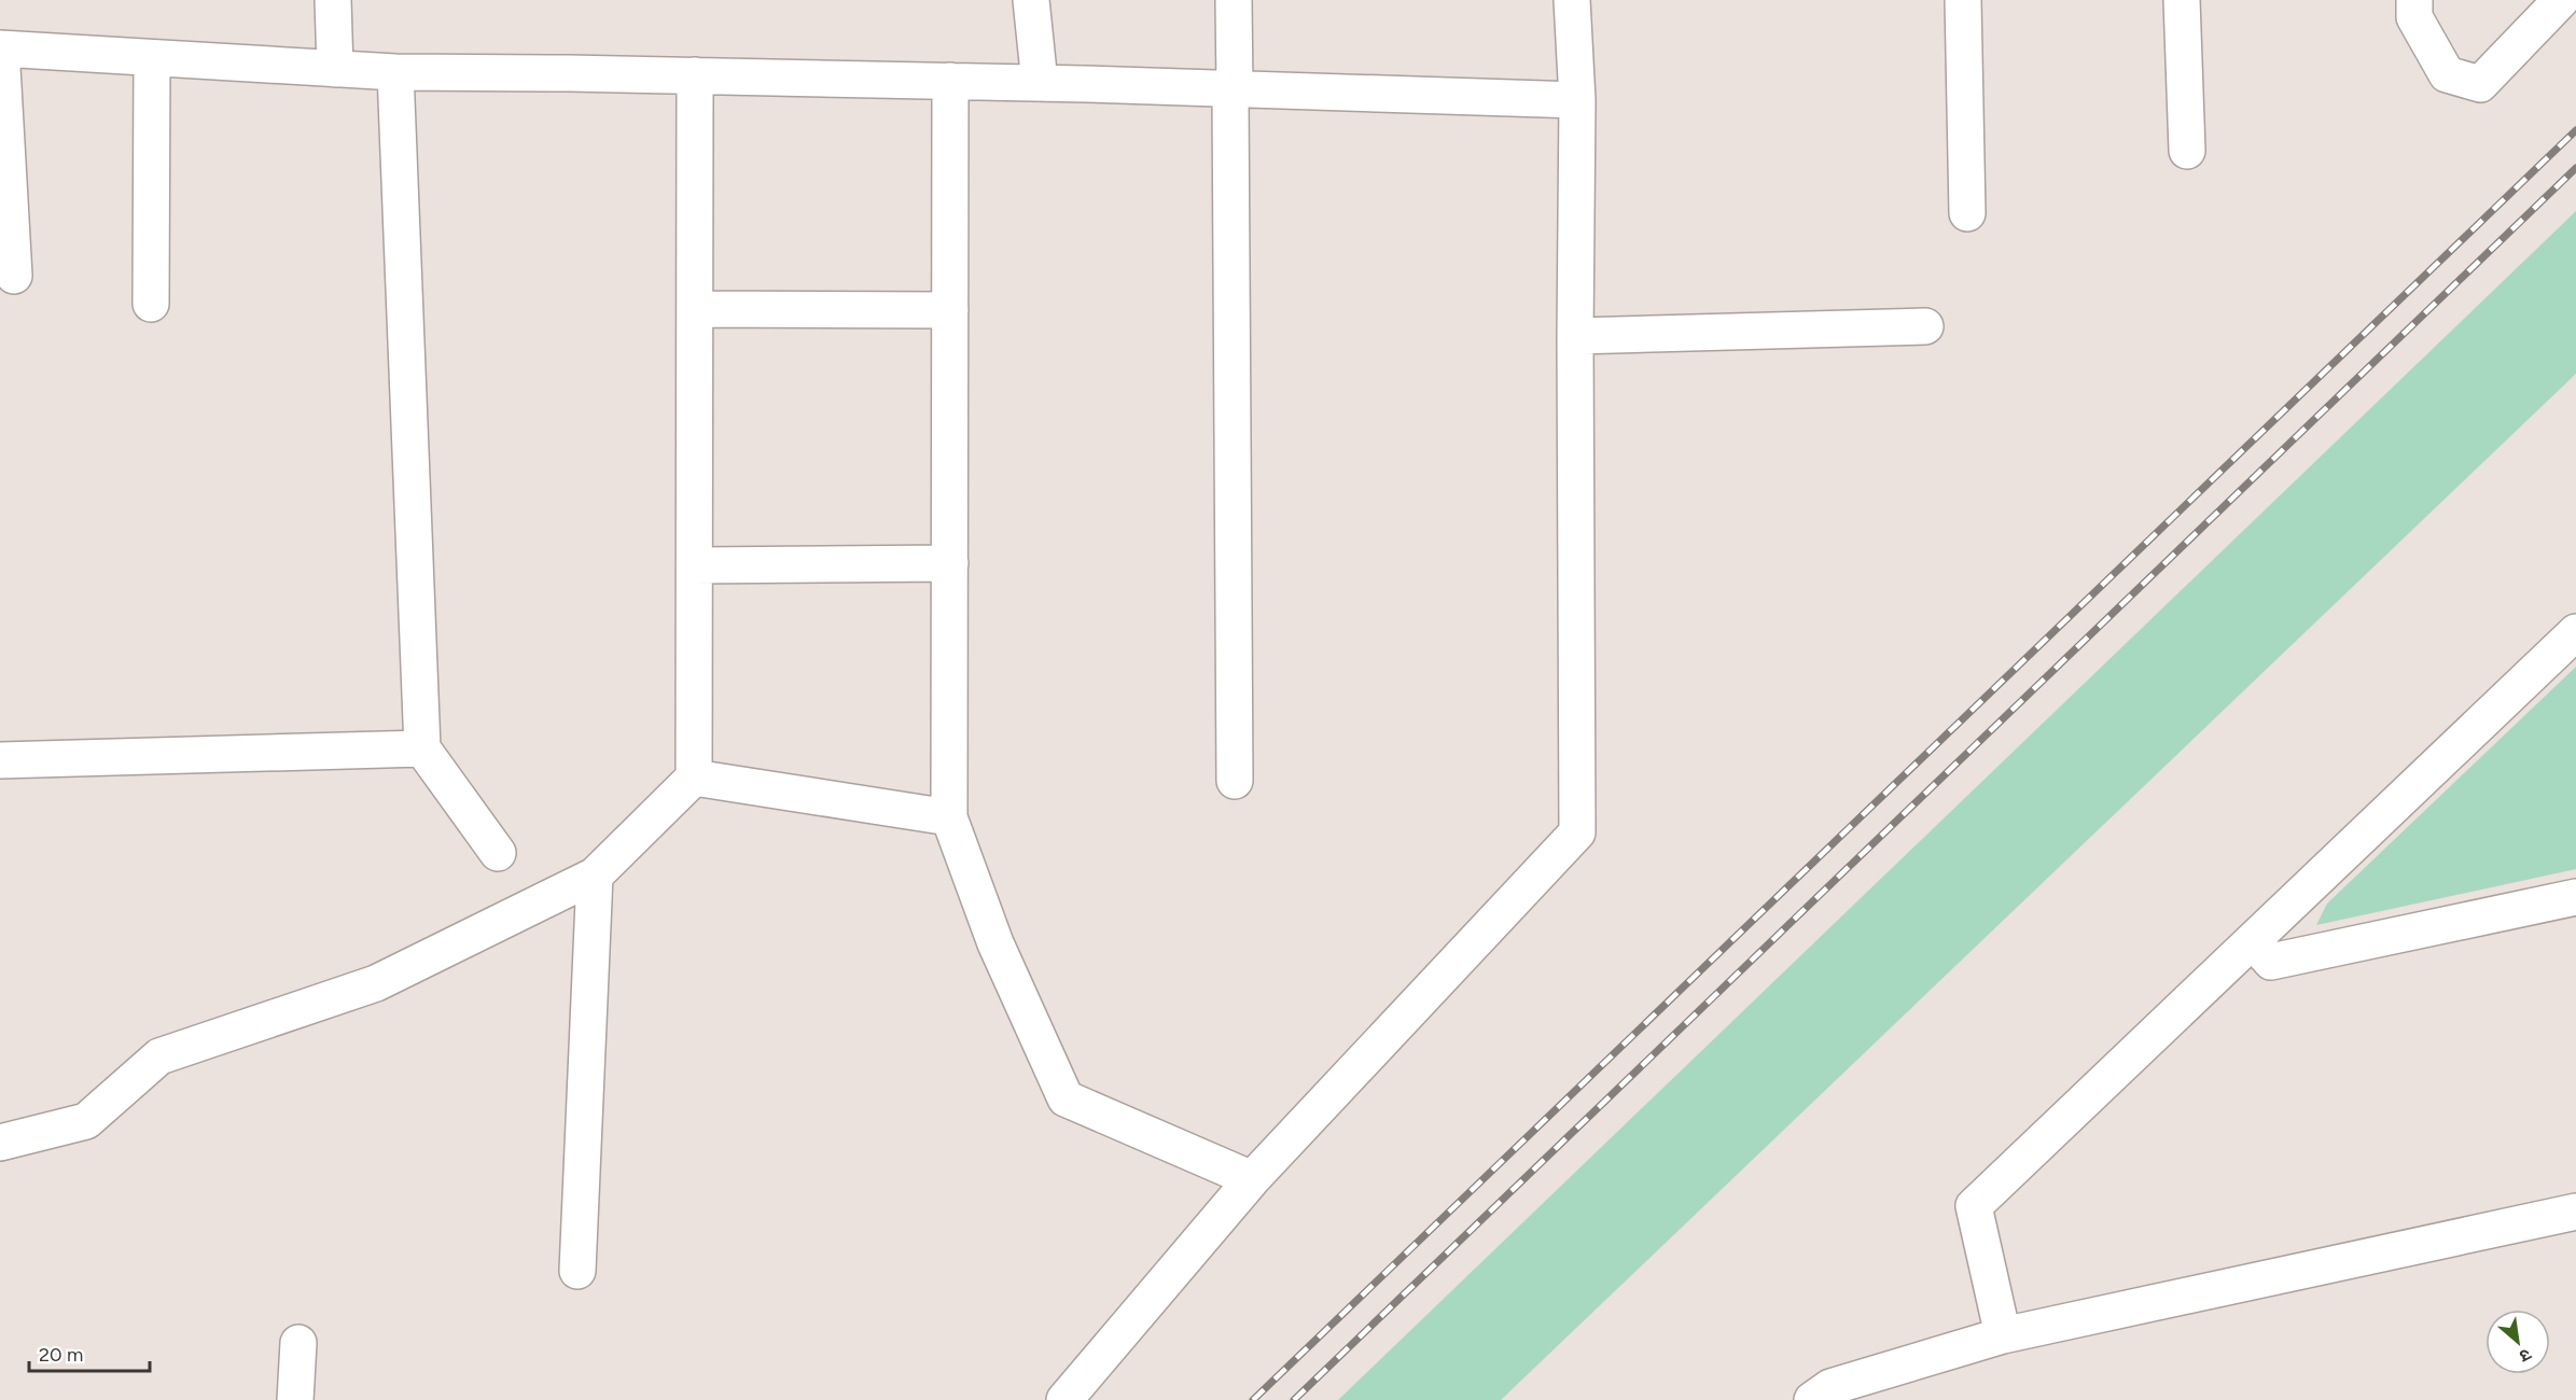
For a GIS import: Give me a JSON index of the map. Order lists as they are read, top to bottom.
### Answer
{
  "scale_bar": "20 m",
  "north": "bottom right"
}
